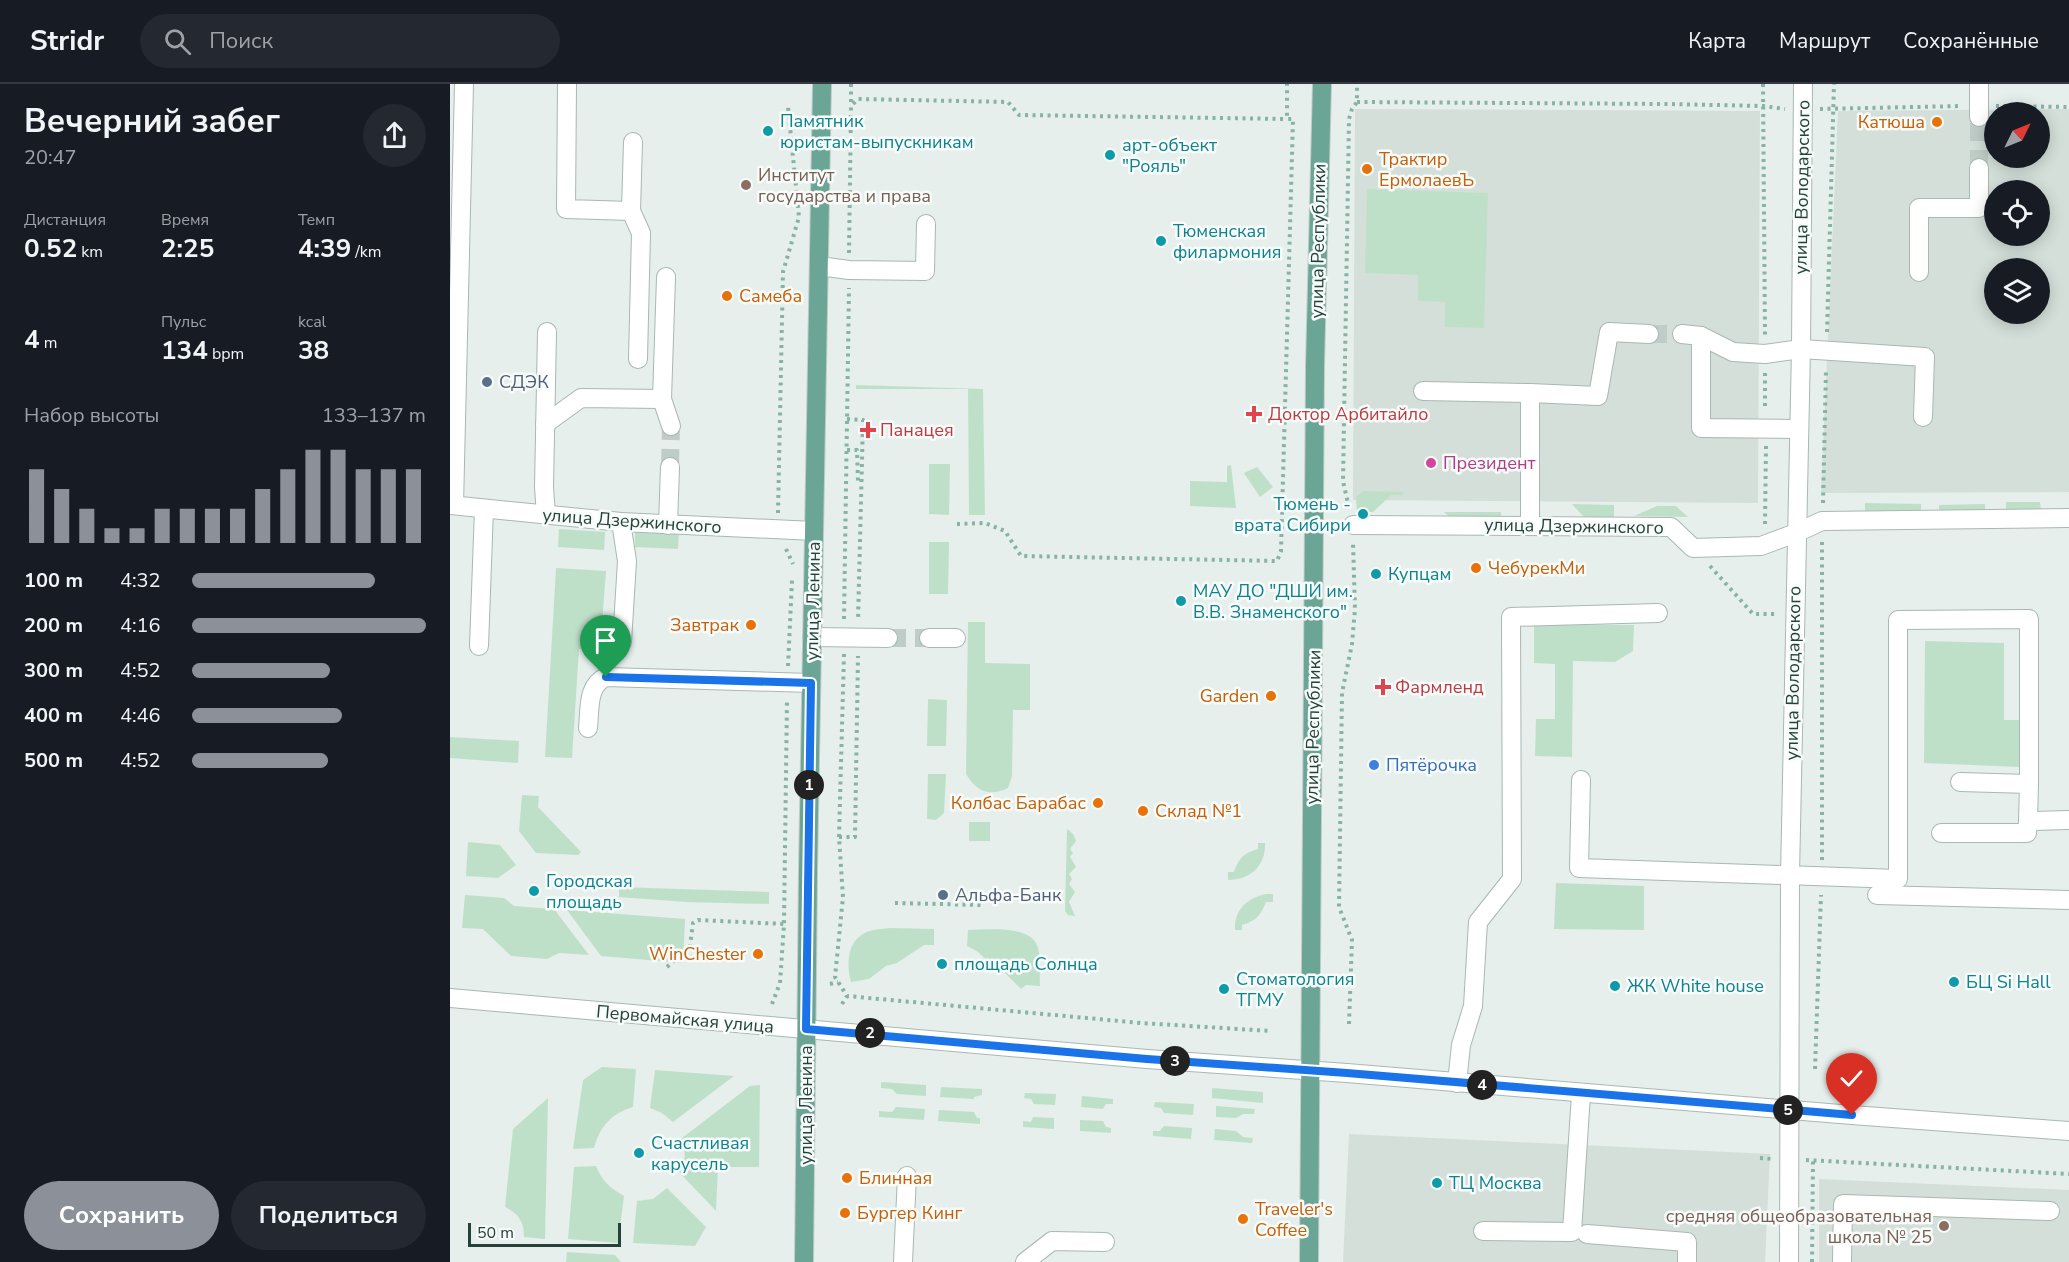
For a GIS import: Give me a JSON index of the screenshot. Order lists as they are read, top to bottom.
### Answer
{
  "streets": {
    "main road": ["улица Республики", "улица Ленина"],
    "street": ["улица Володарского", "улица Дзержинского", "Первомайская улица"]
  },
  "crossings": [
    ["улица Володарского", "Первомайская улица"],
    ["улица Республики", "Первомайская улица"],
    ["улица Дзержинского", "улица Ленина"],
    ["улица Ленина", "Первомайская улица"]
  ],
  "places": {
    "other": [
      "Катюша",
      "Памятник юристам-выпускникам",
      "арт-объект \"Рояль\"",
      "Трактир ЕрмолаевЪ",
      "Институт государства и права",
      "Тюменская филармония",
      "Самеба",
      "СДЭК",
      "Президент",
      "Тюмень - врата Сибири",
      "ЧебурекМи",
      "Купцам",
      "МАУ ДО \"ДШИ им. В.В. Знаменского\"",
      "Завтрак",
      "Garden",
      "Пятёрочка",
      "Колбас Барабас",
      "Склад №1",
      "Городская площадь",
      "Альфа-Банк",
      "WinChester",
      "площадь Солнца",
      "БЦ Si Hall",
      "ЖК White house",
      "Стоматология ТГМУ",
      "Счастливая карусель",
      "Блинная",
      "ТЦ Москва",
      "Бургер Кинг",
      "Traveler's Coffee",
      "средняя общеобразовательная школа № 25"
    ],
    "health": ["Доктор Арбитайло", "Панацея", "Фармленд"]
  },
  "scale_bar": "50 m",
  "north": "top right",
  "page": {
    "header": "Stridr",
    "search": "Поиск",
    "nav": ["Карта", "Маршрут", "Сохранённые"],
    "heading": ["Вечерний забег", "20:47"],
    "stats": [
      ["Дистанция", "0.52 km"],
      ["Время", "2:25"],
      ["Темп", "4:39 /km"],
      ["4 m"],
      ["Пульс", "134 bpm"],
      ["kcal", "38"]
    ],
    "chart": ["Набор высоты", "133–137 m"],
    "list": [
      {
        "name": "100 m",
        "note": "4:32"
      },
      {
        "name": "200 m",
        "note": "4:16"
      },
      {
        "name": "300 m",
        "note": "4:52"
      },
      {
        "name": "400 m",
        "note": "4:46"
      },
      {
        "name": "500 m",
        "note": "4:52"
      }
    ],
    "pins": [
      "1",
      "2",
      "3",
      "4",
      "5"
    ],
    "buttons": ["Сохранить", "Поделиться"],
    "scale": "50 m"
  }
}
